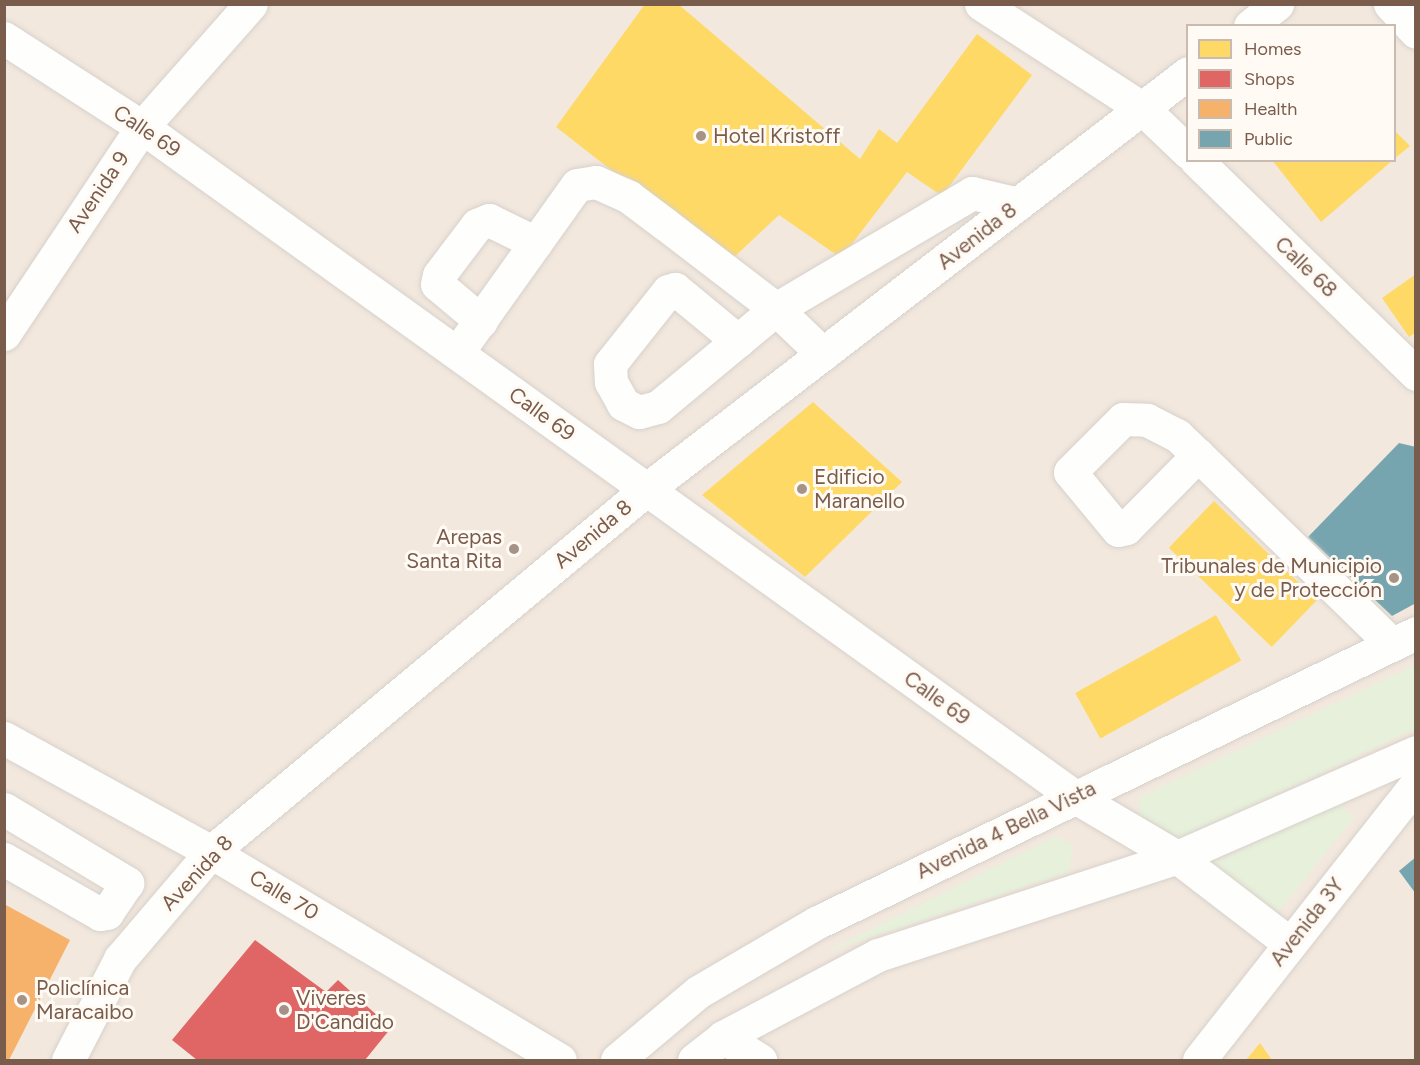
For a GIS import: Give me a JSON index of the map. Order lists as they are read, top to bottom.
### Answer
{
  "streets": {
    "street": [
      "Calle 69",
      "Avenida 9",
      "Avenida 8",
      "Calle 68",
      "Avenida 4 Bella Vista",
      "Calle 70",
      "Avenida 3Y"
    ]
  },
  "crossings": [
    ["Calle 69", "Avenida 9"],
    ["Calle 69", "Avenida 8"],
    ["Calle 69", "Avenida 4 Bella Vista"],
    ["Calle 69", "Avenida 3Y"],
    ["Avenida 8", "Calle 70"]
  ],
  "places": [
    "Hotel Kristoff",
    "Edificio Maranello",
    "Arepas Santa Rita",
    "Tribunales de Municipio y de Protección",
    "Policlínica Maracaibo",
    "Viveres D'Candido"
  ],
  "legend": [
    "Homes",
    "Shops",
    "Health",
    "Public"
  ]
}
